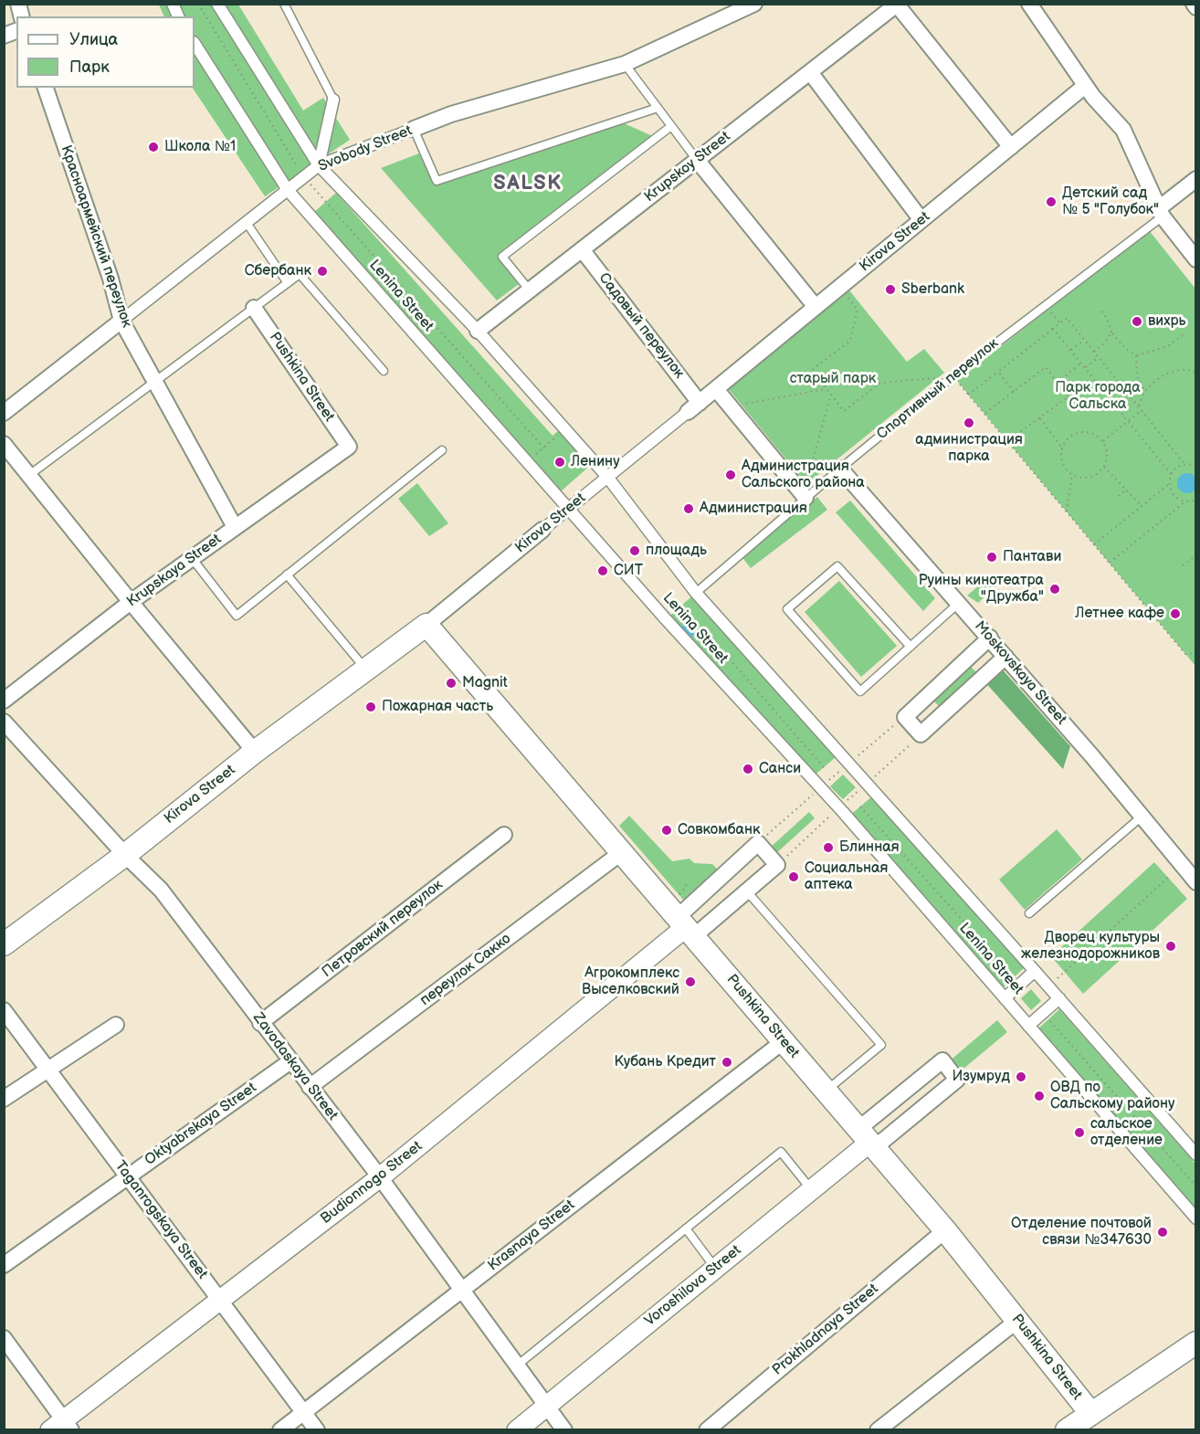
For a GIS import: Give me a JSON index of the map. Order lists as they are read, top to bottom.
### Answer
{
  "streets": {
    "main road": ["Kirova Street", "Pushkina Street"],
    "street": [
      "Svobody Street",
      "Krupskoy Street",
      "Красноармейский переулок",
      "Lenina Street",
      "Садовый переулок",
      "Спортивный переулок",
      "Krupskaya Street",
      "Moskovskaya Street",
      "Петровский переулок",
      "переулок Сакко",
      "Zavodaskaya Street",
      "Oktyabrskaya Street",
      "Budionnogo Street",
      "Taganrogskaya Street",
      "Krasnaya Street",
      "Voroshilova Street",
      "Prokhladnaya Street"
    ]
  },
  "crossings": [
    ["Svobody Street", "Красноармейский переулок"],
    ["Svobody Street", "Lenina Street"],
    ["Krupskoy Street", "Lenina Street"],
    ["Krupskoy Street", "Садовый переулок"],
    ["Красноармейский переулок", "Krupskaya Street"],
    ["Kirova Street", "Lenina Street"],
    ["Kirova Street", "Садовый переулок"],
    ["Kirova Street", "Pushkina Street"],
    ["Kirova Street", "Zavodaskaya Street"],
    ["Lenina Street", "Спортивный переулок"],
    ["Pushkina Street", "Krupskaya Street"],
    ["Pushkina Street", "переулок Сакко"],
    ["Pushkina Street", "Budionnogo Street"],
    ["Pushkina Street", "Krasnaya Street"],
    ["Pushkina Street", "Voroshilova Street"],
    ["Pushkina Street", "Prokhladnaya Street"],
    ["Спортивный переулок", "Moskovskaya Street"],
    ["Петровский переулок", "Zavodaskaya Street"],
    ["переулок Сакко", "Zavodaskaya Street"],
    ["Zavodaskaya Street", "Oktyabrskaya Street"],
    ["Zavodaskaya Street", "Budionnogo Street"],
    ["Zavodaskaya Street", "Krasnaya Street"],
    ["Zavodaskaya Street", "Voroshilova Street"],
    ["Oktyabrskaya Street", "Taganrogskaya Street"],
    ["Budionnogo Street", "Taganrogskaya Street"],
    ["Taganrogskaya Street", "Krasnaya Street"]
  ],
  "districts": ["SALSK"],
  "parks": ["старый парк", "Парк города Сальска"],
  "places": [
    "Школа №1",
    "Детский сад № 5 \"Голубок\"",
    "Сбербанк",
    "Sberbank",
    "вихрь",
    "администрация парка",
    "Ленину",
    "Администрация Сальского района",
    "Администрация",
    "площадь",
    "Пантави",
    "СИТ",
    "Руины кинотеатра \"Дружба\"",
    "Летнее кафе",
    "Magnit",
    "Пожарная часть",
    "Санси",
    "Совкомбанк",
    "Блинная",
    "Социальная аптека",
    "Дворец культуры железнодорожников",
    "Агрокомплекс Выселковский",
    "Кубань Кредит",
    "Изумруд",
    "ОВД по Сальскому району",
    "сальское отделение",
    "Отделение почтовой связи №347630"
  ],
  "legend": ["Улица", "Парк"]
}
